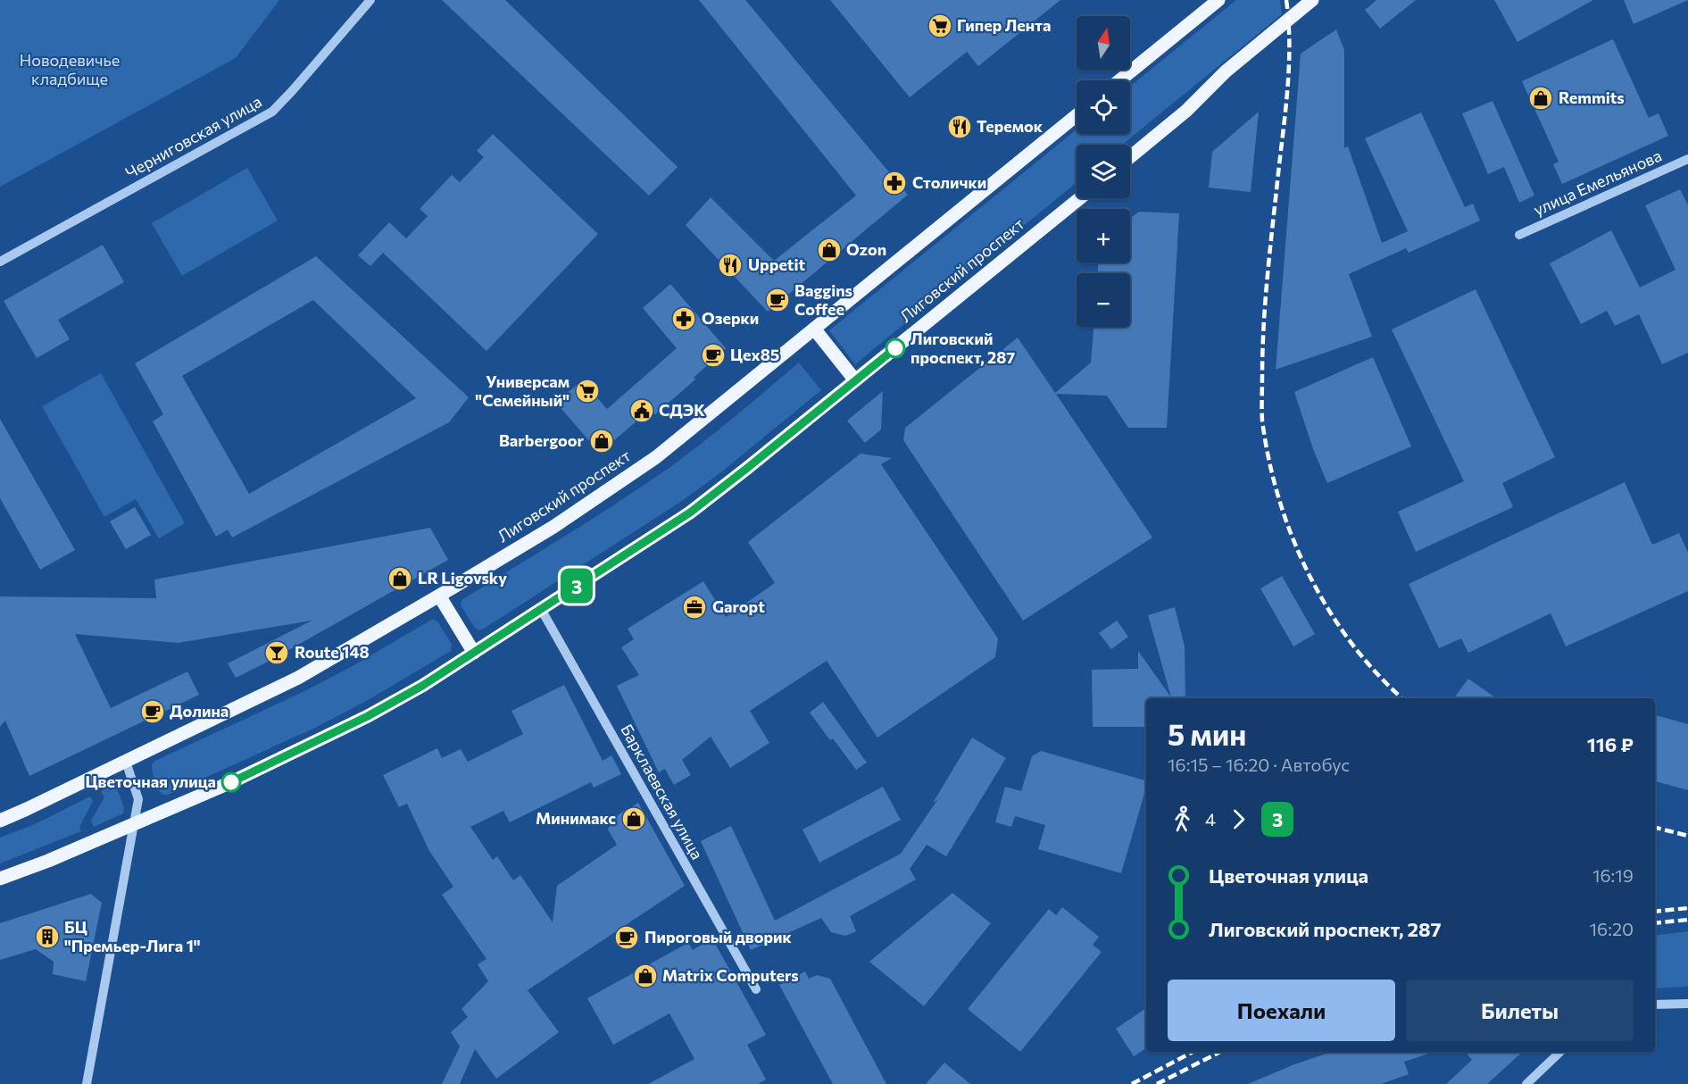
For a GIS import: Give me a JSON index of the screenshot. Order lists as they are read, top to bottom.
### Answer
{
  "streets": {
    "main road": ["Лиговский проспект"],
    "street": ["Черниговская улица", "улица Емельянова", "Барклаевская улица"]
  },
  "crossings": [
    ["Лиговский проспект", "Барклаевская улица"]
  ],
  "parks": ["Новодевичье кладбище"],
  "places": {
    "supermarket": ["Гипер Лента", "Универсам \"Семейный\""],
    "shop": [
      "Remmits",
      "Ozon",
      "Barbergoor",
      "LR Ligovsky",
      "Минимакс",
      "Matrix Computers"
    ],
    "restaurant": ["Теремок", "Uppetit"],
    "pharmacy": ["Столички", "Озерки"],
    "cafe": [
      "Baggins Coffee",
      "Цех85",
      "Долина",
      "Пироговый дворик"
    ],
    "other": ["Лиговский проспект, 287", "Цветочная улица"],
    "public building": ["СДЭК"],
    "office": ["Garopt"],
    "bar": ["Route 148"],
    "building": ["БЦ \"Премьер-Лига 1\""]
  },
  "lines": ["bus line 3"],
  "north": "top",
  "page": {
    "on_map": "3",
    "map_buttons": ["+", "−"],
    "heading": ["5 мин", "16:15 – 16:20 · Автобус", "116 ₽"],
    "legs": ["4", "3"],
    "list": [
      {
        "name": "Цветочная улица",
        "value": "16:19"
      },
      {
        "name": "Лиговский проспект, 287",
        "value": "16:20"
      }
    ],
    "buttons": ["Поехали", "Билеты"]
  }
}
